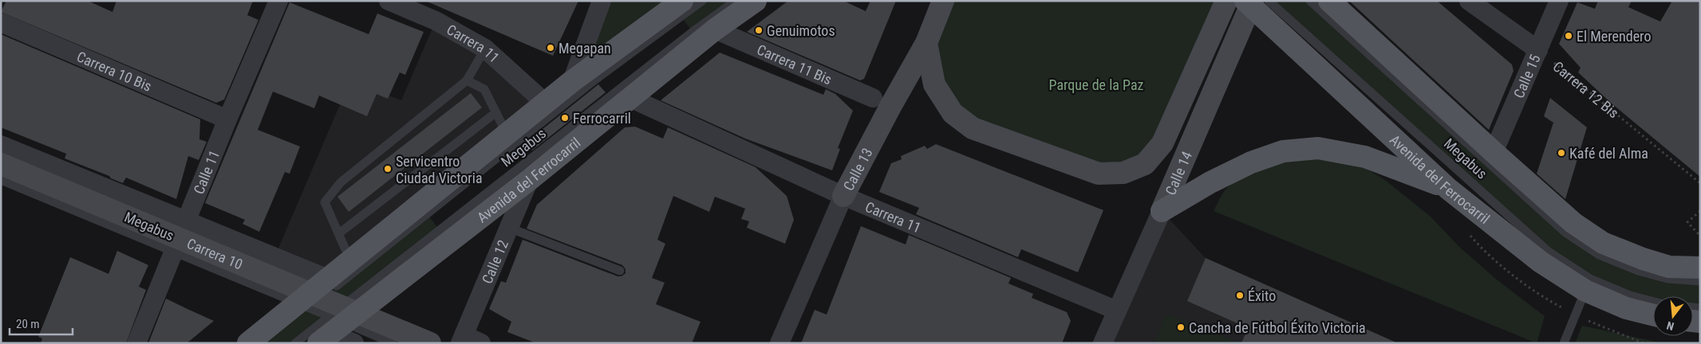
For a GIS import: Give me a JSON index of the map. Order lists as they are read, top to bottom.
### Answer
{
  "streets": {
    "main road": [
      "Calle 13",
      "Calle 14",
      "Avenida del Ferrocarril",
      "Carrera 10"
    ],
    "street": [
      "Carrera 11",
      "Carrera 11 Bis",
      "Carrera 10 Bis",
      "Calle 15",
      "Calle 11",
      "Calle 12"
    ],
    "lane": ["Megabus"],
    "path": ["Carrera 12 Bis"]
  },
  "crossings": [
    ["Carrera 11", "Calle 13"],
    ["Carrera 11", "Calle 14"],
    ["Carrera 11", "Avenida del Ferrocarril"],
    ["Carrera 11 Bis", "Avenida del Ferrocarril"],
    ["Carrera 10 Bis", "Calle 11"],
    ["Calle 15", "Carrera 12 Bis"],
    ["Megabus", "Carrera 10"],
    ["Calle 13", "Calle 14"],
    ["Calle 11", "Carrera 10"],
    ["Avenida del Ferrocarril", "Calle 12"]
  ],
  "parks": ["Parque de la Paz"],
  "places": [
    "Genuimotos",
    "El Merendero",
    "Megapan",
    "Ferrocarril",
    "Kafé del Alma",
    "Servicentro Ciudad Victoria",
    "Éxito",
    "Cancha de Fútbol Éxito Victoria"
  ],
  "scale_bar": "20 m",
  "north": "bottom"
}
